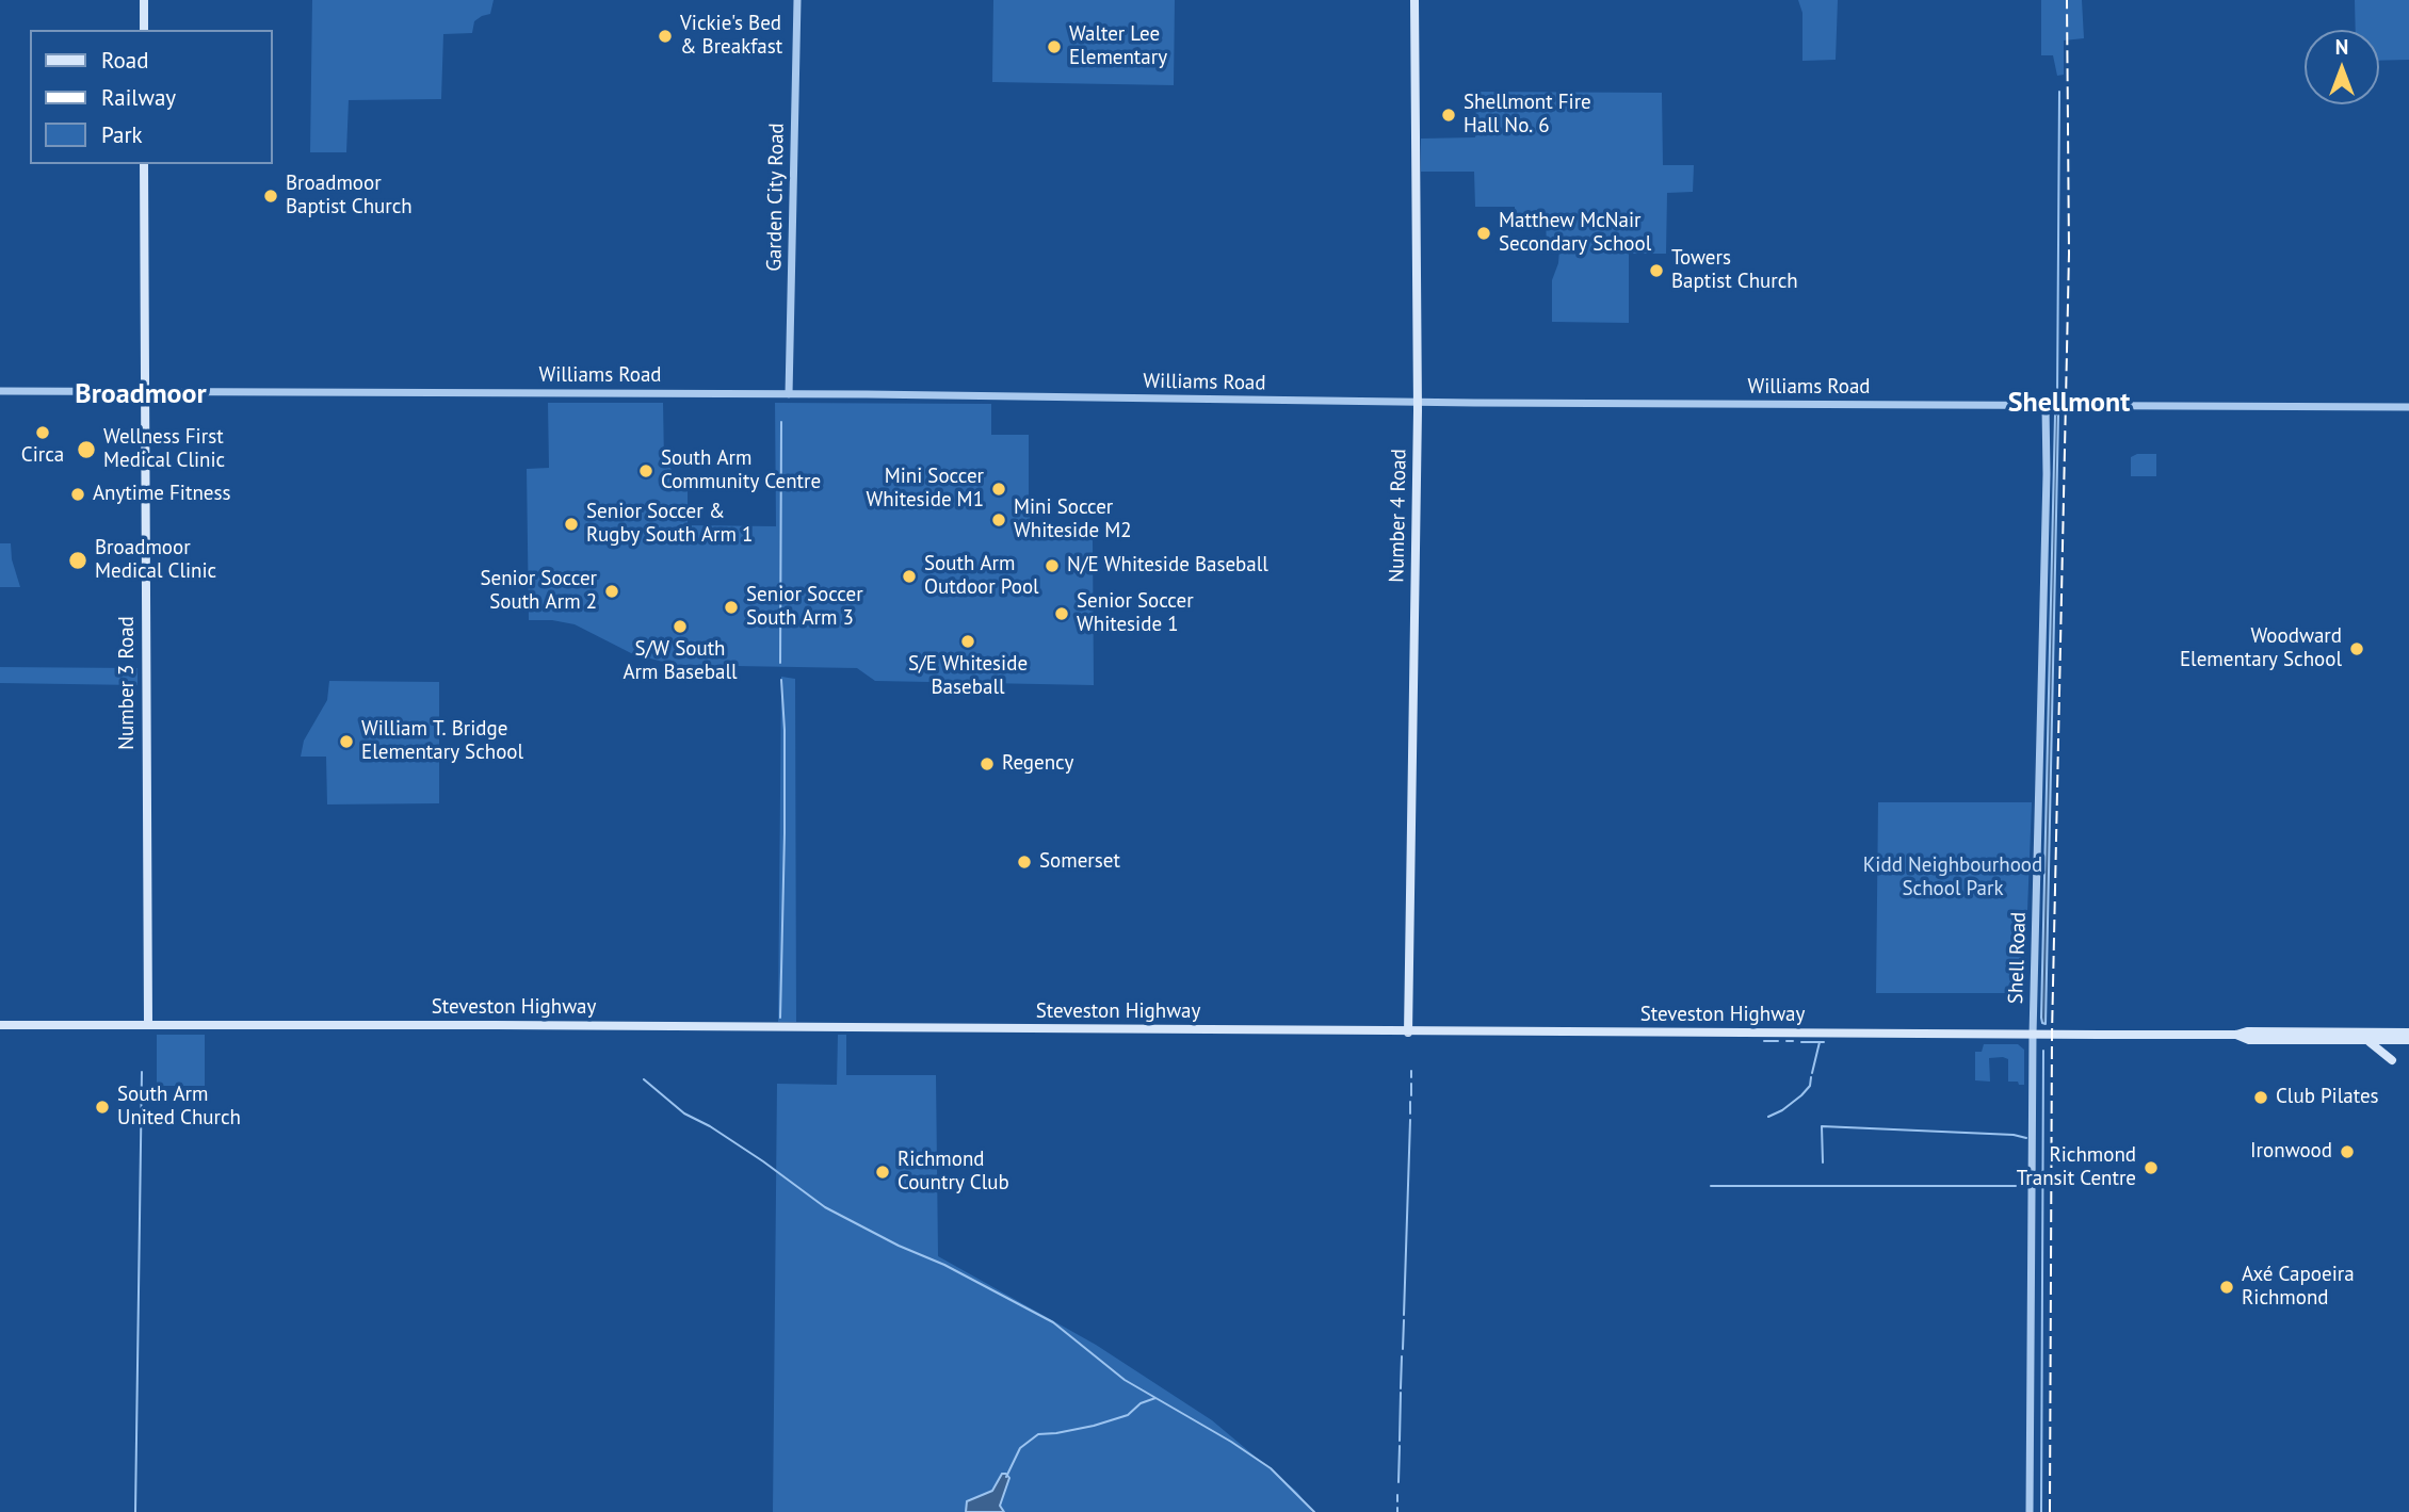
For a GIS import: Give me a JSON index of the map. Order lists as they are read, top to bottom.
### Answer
{
  "streets": {
    "main road": ["Number 4 Road", "Number 3 Road", "Steveston Highway"],
    "street": ["Garden City Road", "Williams Road", "Shell Road"]
  },
  "crossings": [
    ["Garden City Road", "Williams Road"],
    ["Williams Road", "Number 4 Road"],
    ["Williams Road", "Number 3 Road"],
    ["Williams Road", "Shell Road"],
    ["Number 4 Road", "Steveston Highway"],
    ["Number 3 Road", "Steveston Highway"],
    ["Shell Road", "Steveston Highway"]
  ],
  "districts": ["Broadmoor", "Shellmont"],
  "parks": ["Kidd Neighbourhood School Park"],
  "places": [
    "Vickie's Bed & Breakfast",
    "Walter Lee Elementary",
    "Shellmont Fire Hall No. 6",
    "Broadmoor Baptist Church",
    "Matthew McNair Secondary School",
    "Towers Baptist Church",
    "Circa",
    "Wellness First Medical Clinic",
    "South Arm Community Centre",
    "Mini Soccer Whiteside M1",
    "Anytime Fitness",
    "Mini Soccer Whiteside M2",
    "Senior Soccer & Rugby South Arm 1",
    "Broadmoor Medical Clinic",
    "N/E Whiteside Baseball",
    "South Arm Outdoor Pool",
    "Senior Soccer South Arm 2",
    "Senior Soccer South Arm 3",
    "Senior Soccer Whiteside 1",
    "S/W South Arm Baseball",
    "S/E Whiteside Baseball",
    "Woodward Elementary School",
    "William T. Bridge Elementary School",
    "Regency",
    "Somerset",
    "Club Pilates",
    "South Arm United Church",
    "Ironwood",
    "Richmond Transit Centre",
    "Richmond Country Club",
    "Axé Capoeira Richmond"
  ],
  "legend": ["Road", "Railway", "Park"],
  "north": "top"
}
